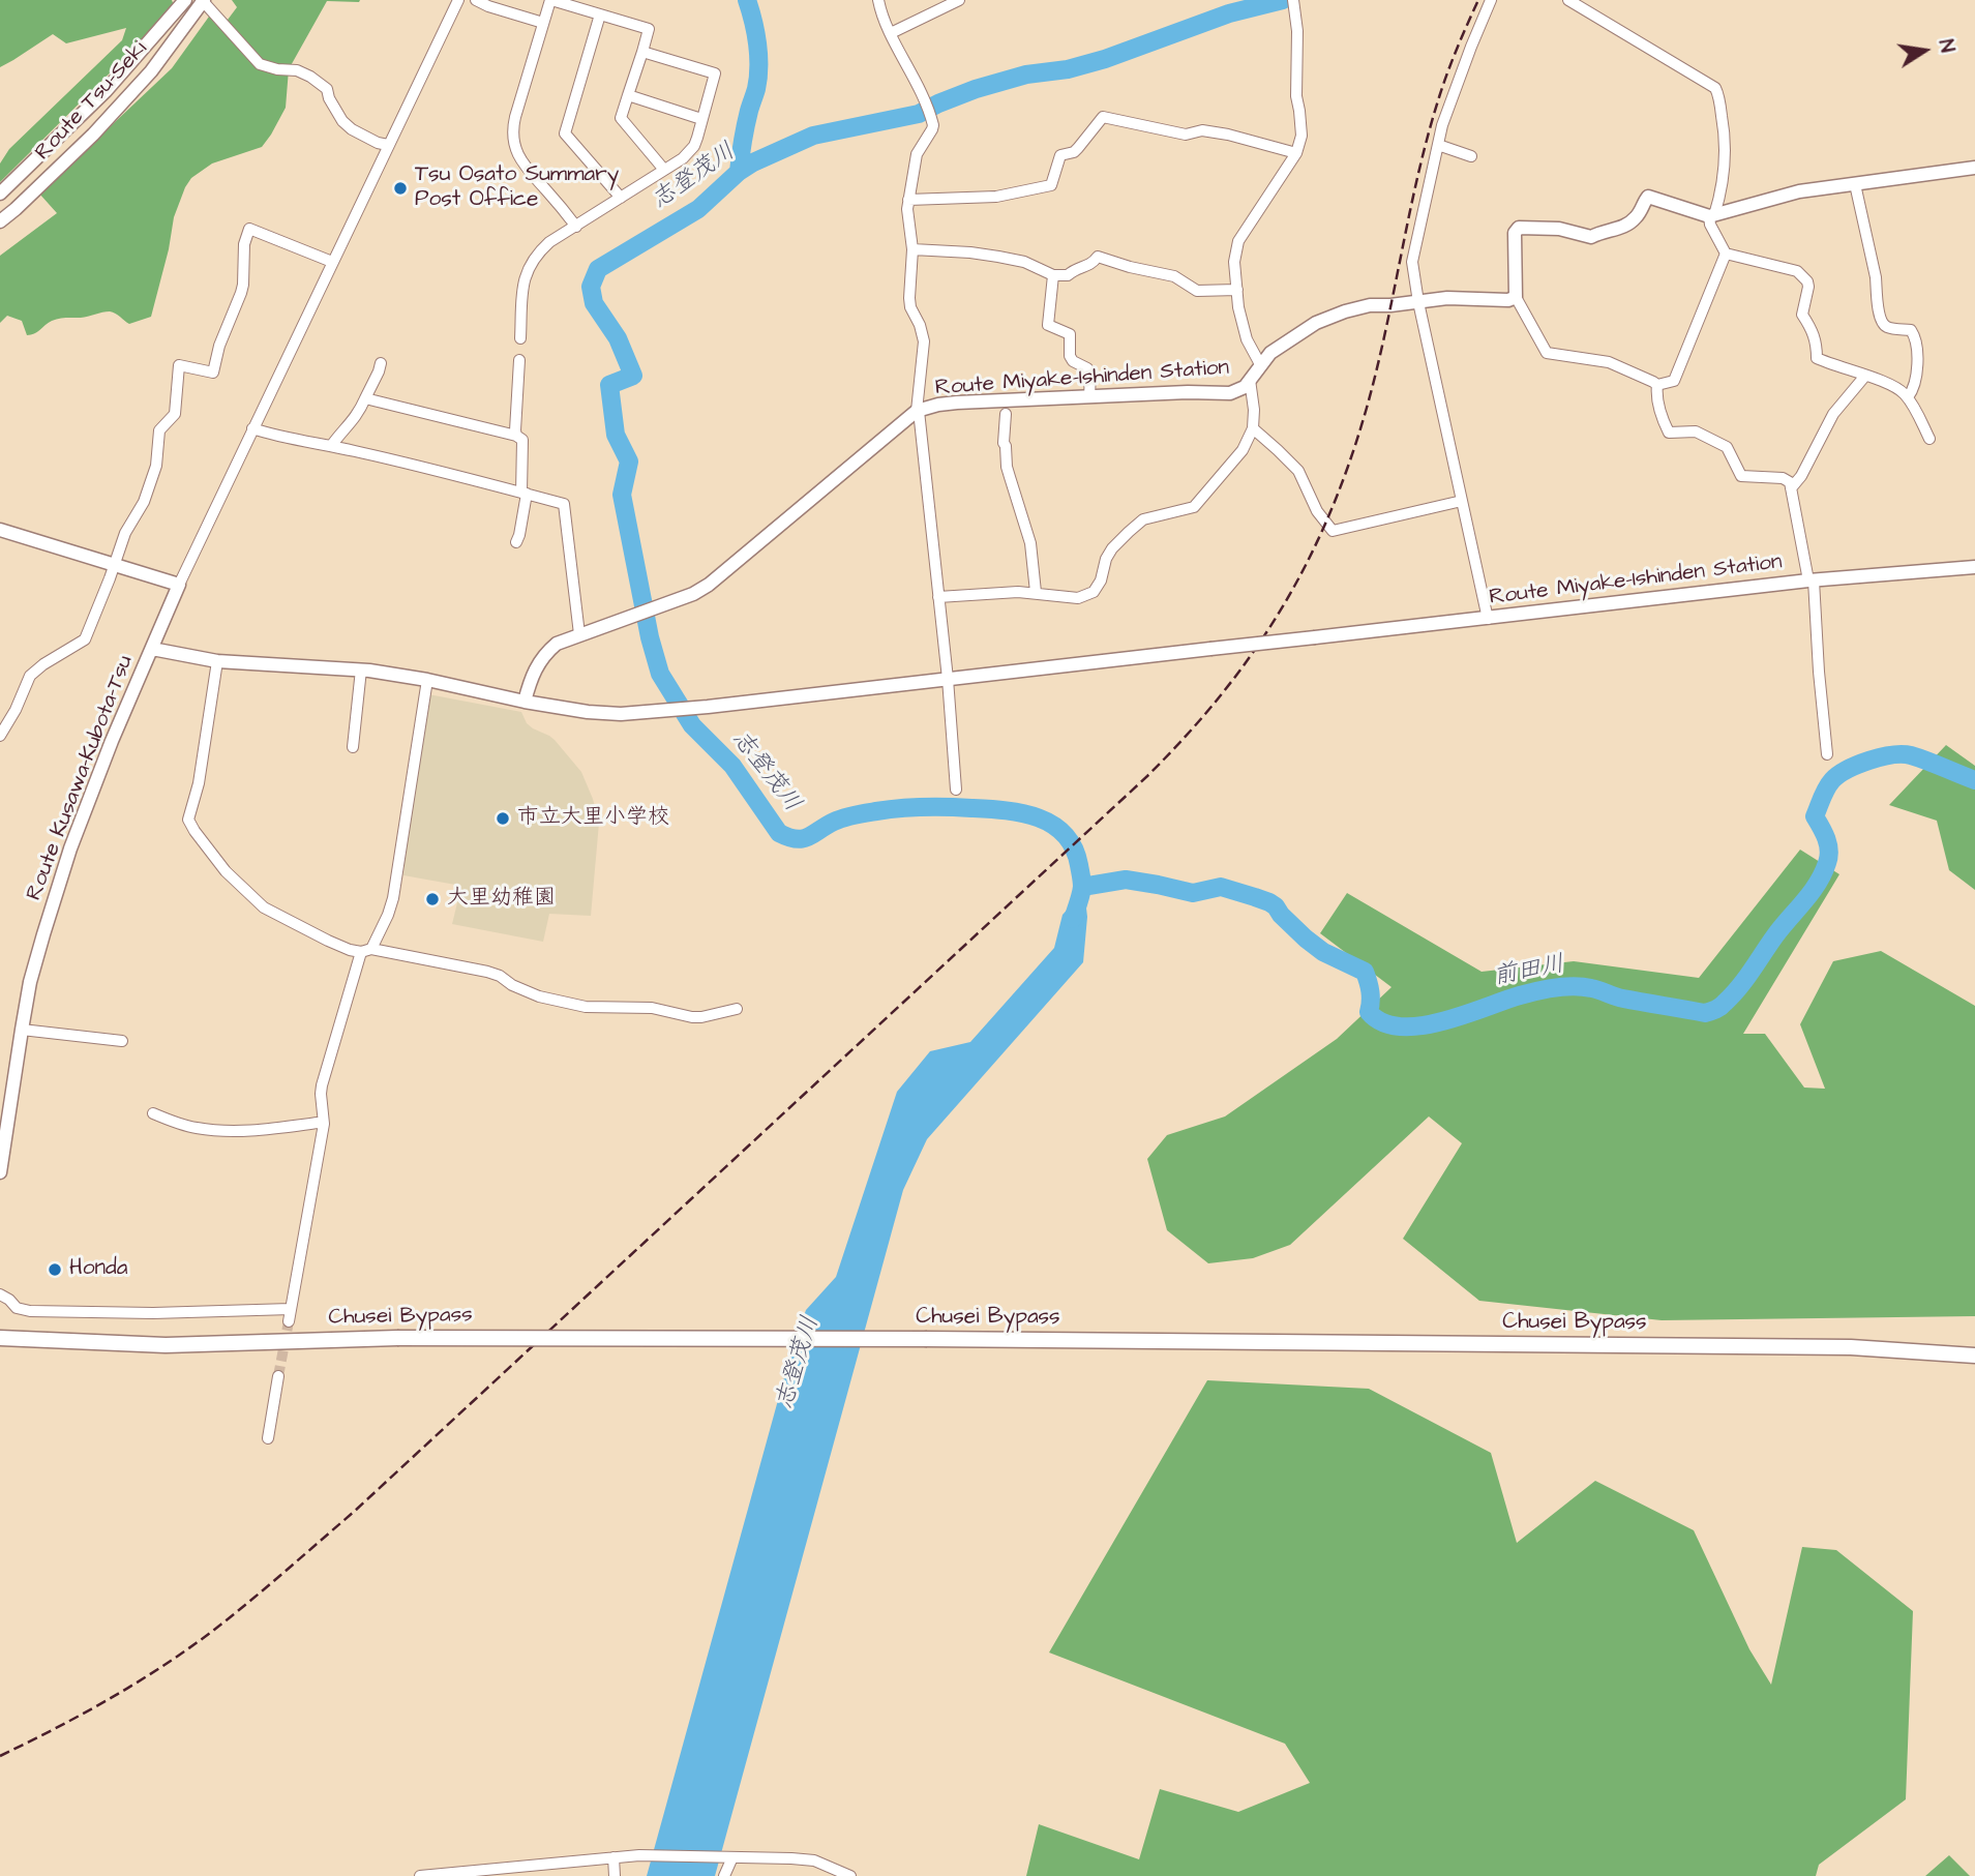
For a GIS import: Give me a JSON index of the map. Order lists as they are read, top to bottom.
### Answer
{
  "streets": {
    "highway": ["Chusei Bypass"],
    "main road": ["Route Tsu-Seki", "Route Miyake-Ishinden Station", "Route Kusawa-Kubota-Tsu"]
  },
  "crossings": [
    ["Route Miyake-Ishinden Station", "Route Kusawa-Kubota-Tsu"]
  ],
  "water": ["志登茂川", "前田川"],
  "places": [
    "Tsu Osato Summary Post Office",
    "市立大里小学校",
    "大里幼稚園",
    "Honda"
  ],
  "north": "right"
}
